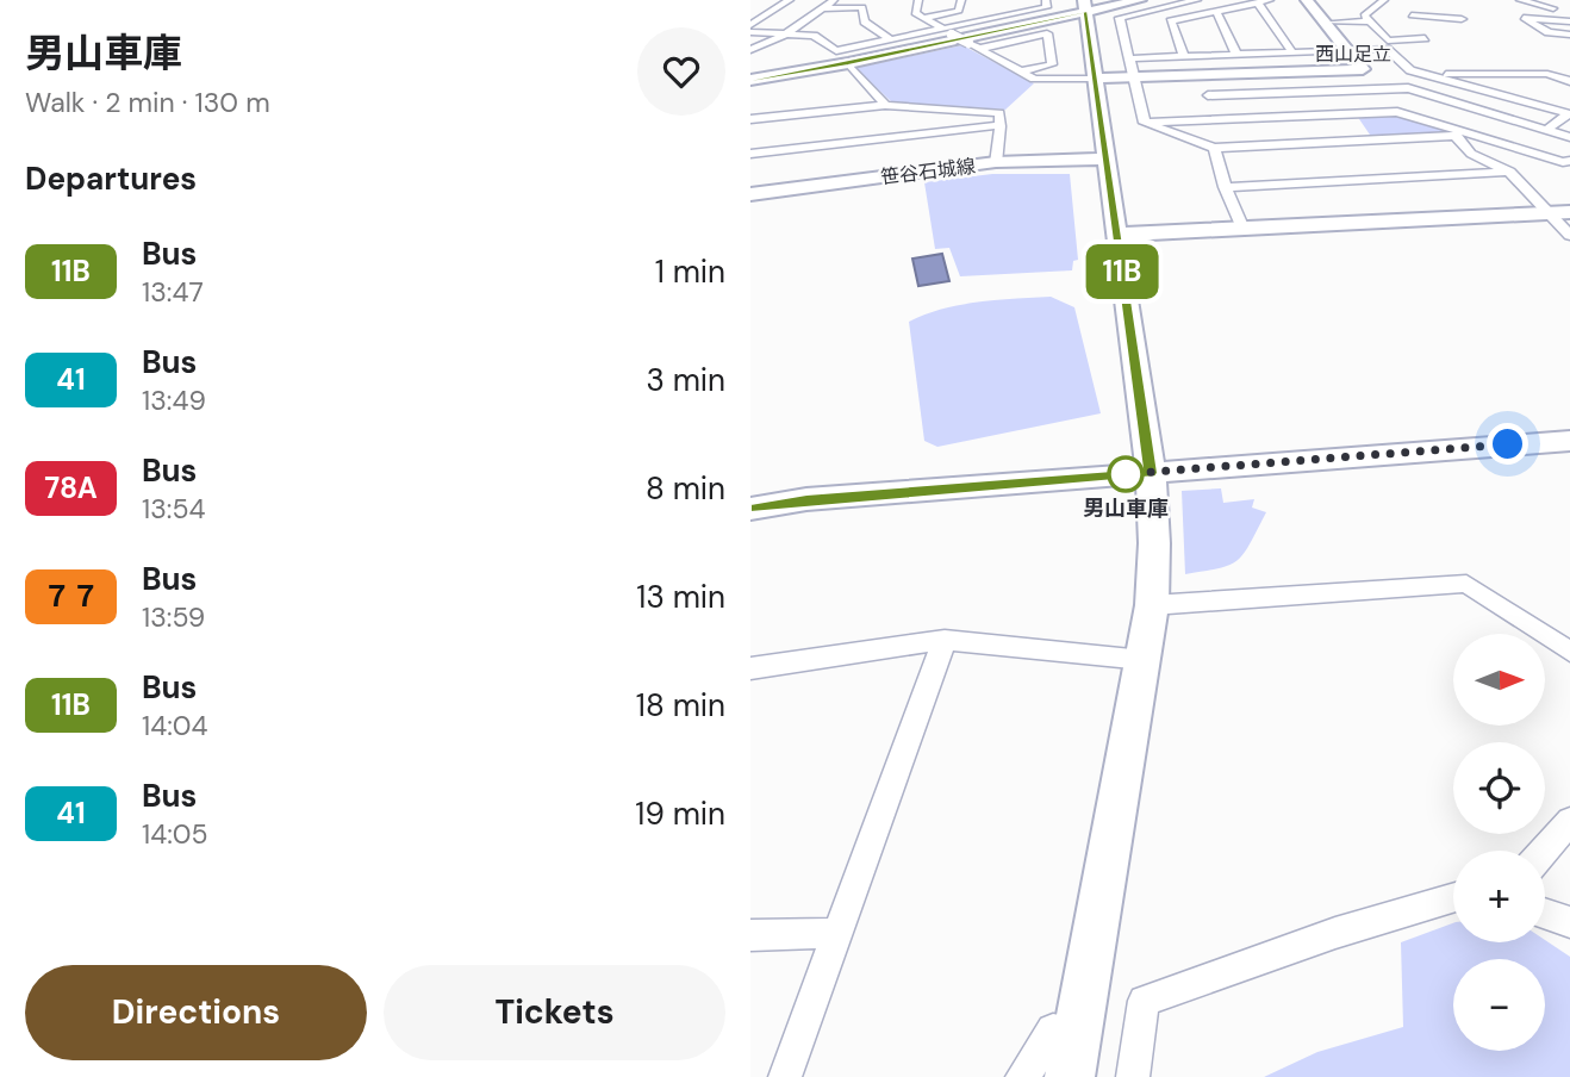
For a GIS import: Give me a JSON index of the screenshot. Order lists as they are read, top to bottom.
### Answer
{
  "streets": {
    "street": ["笹谷石城線"]
  },
  "districts": ["西山足立"],
  "places": ["男山車庫"],
  "lines": ["bus line 11B"],
  "north": "right",
  "page": {
    "heading": [
      ["男山車庫", "Walk · 2 min · 130 m"],
      "Departures"
    ],
    "on_map": "11B",
    "list": [
      {
        "mark": "11B",
        "name": "Bus",
        "note": "13:47",
        "value": "1 min"
      },
      {
        "mark": "41",
        "name": "Bus",
        "note": "13:49",
        "value": "3 min"
      },
      {
        "mark": "78A",
        "name": "Bus",
        "note": "13:54",
        "value": "8 min"
      },
      {
        "mark": "７７",
        "name": "Bus",
        "note": "13:59",
        "value": "13 min"
      },
      {
        "mark": "11B",
        "name": "Bus",
        "note": "14:04",
        "value": "18 min"
      },
      {
        "mark": "41",
        "name": "Bus",
        "note": "14:05",
        "value": "19 min"
      }
    ],
    "map_buttons": ["+", "−"],
    "buttons": ["Directions", "Tickets"]
  }
}
